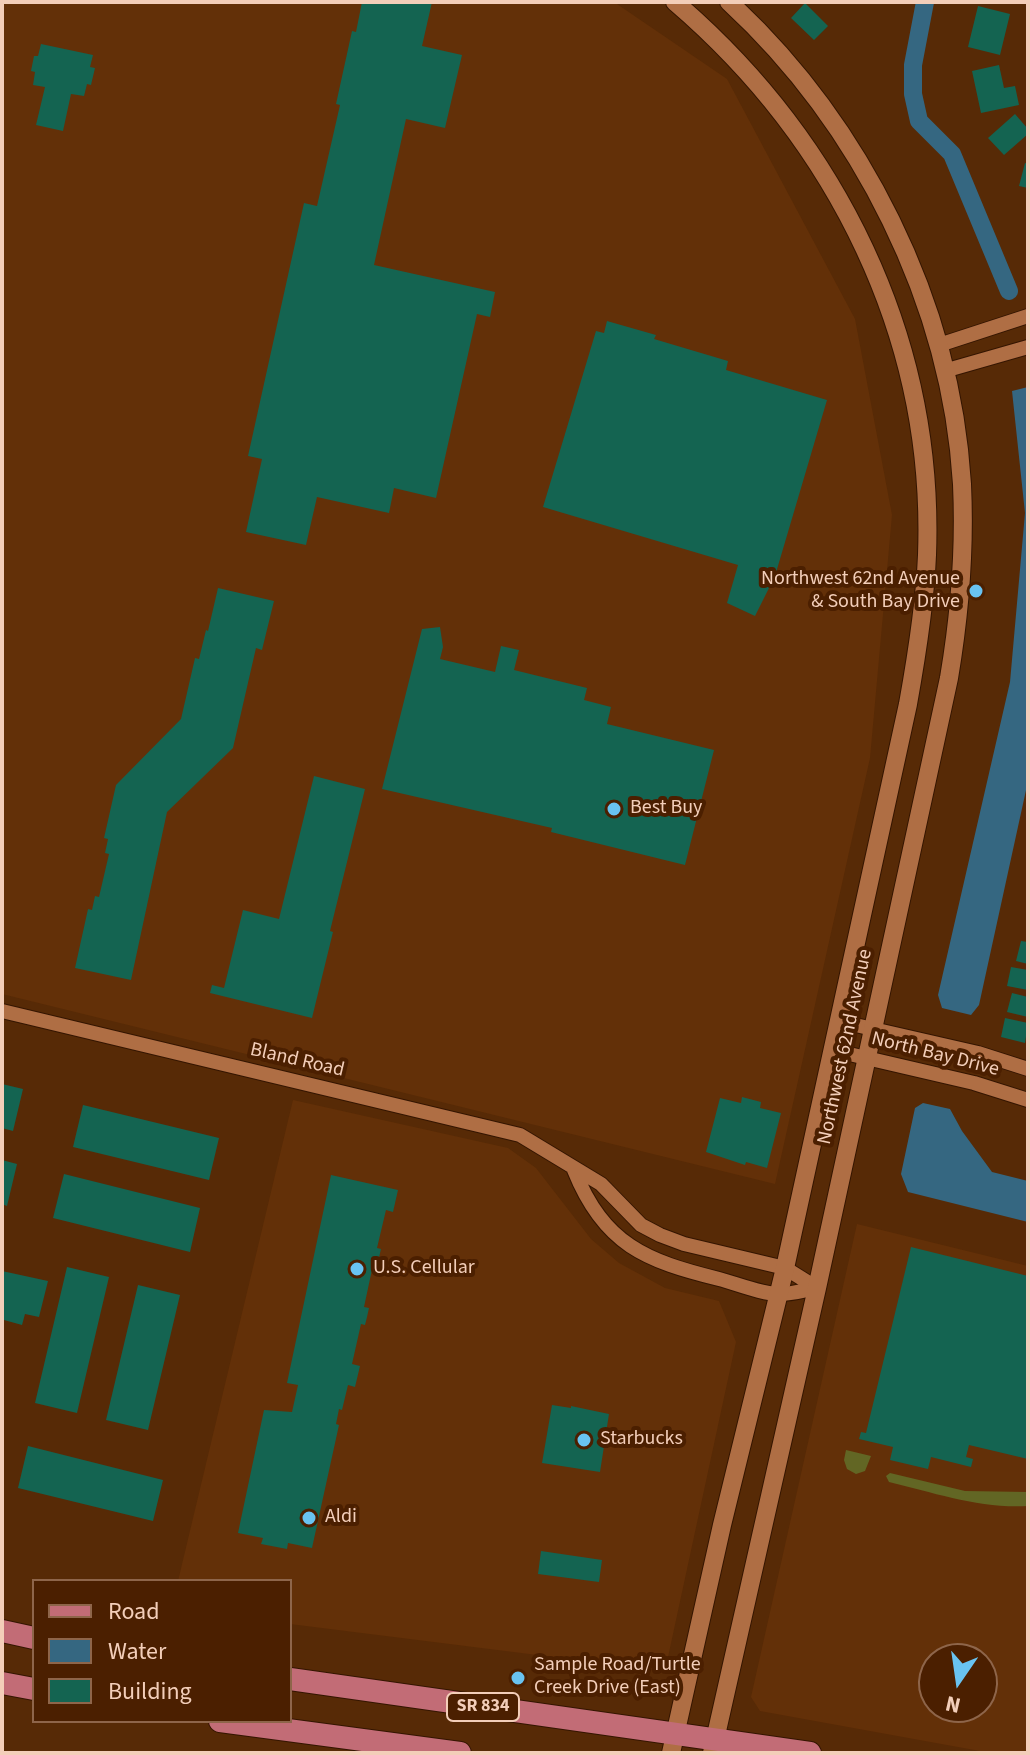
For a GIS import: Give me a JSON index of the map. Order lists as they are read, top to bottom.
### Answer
{
  "streets": {
    "main road": ["SR 834"],
    "street": ["Northwest 62nd Avenue", "North Bay Drive", "Bland Road"]
  },
  "crossings": [
    ["Northwest 62nd Avenue", "North Bay Drive"],
    ["Northwest 62nd Avenue", "Bland Road"],
    ["Northwest 62nd Avenue", "SR 834"]
  ],
  "places": [
    "Northwest 62nd Avenue & South Bay Drive",
    "Best Buy",
    "U.S. Cellular",
    "Starbucks",
    "Aldi",
    "Sample Road/Turtle Creek Drive (East)"
  ],
  "legend": ["Road", "Water", "Building"],
  "north": "bottom"
}
